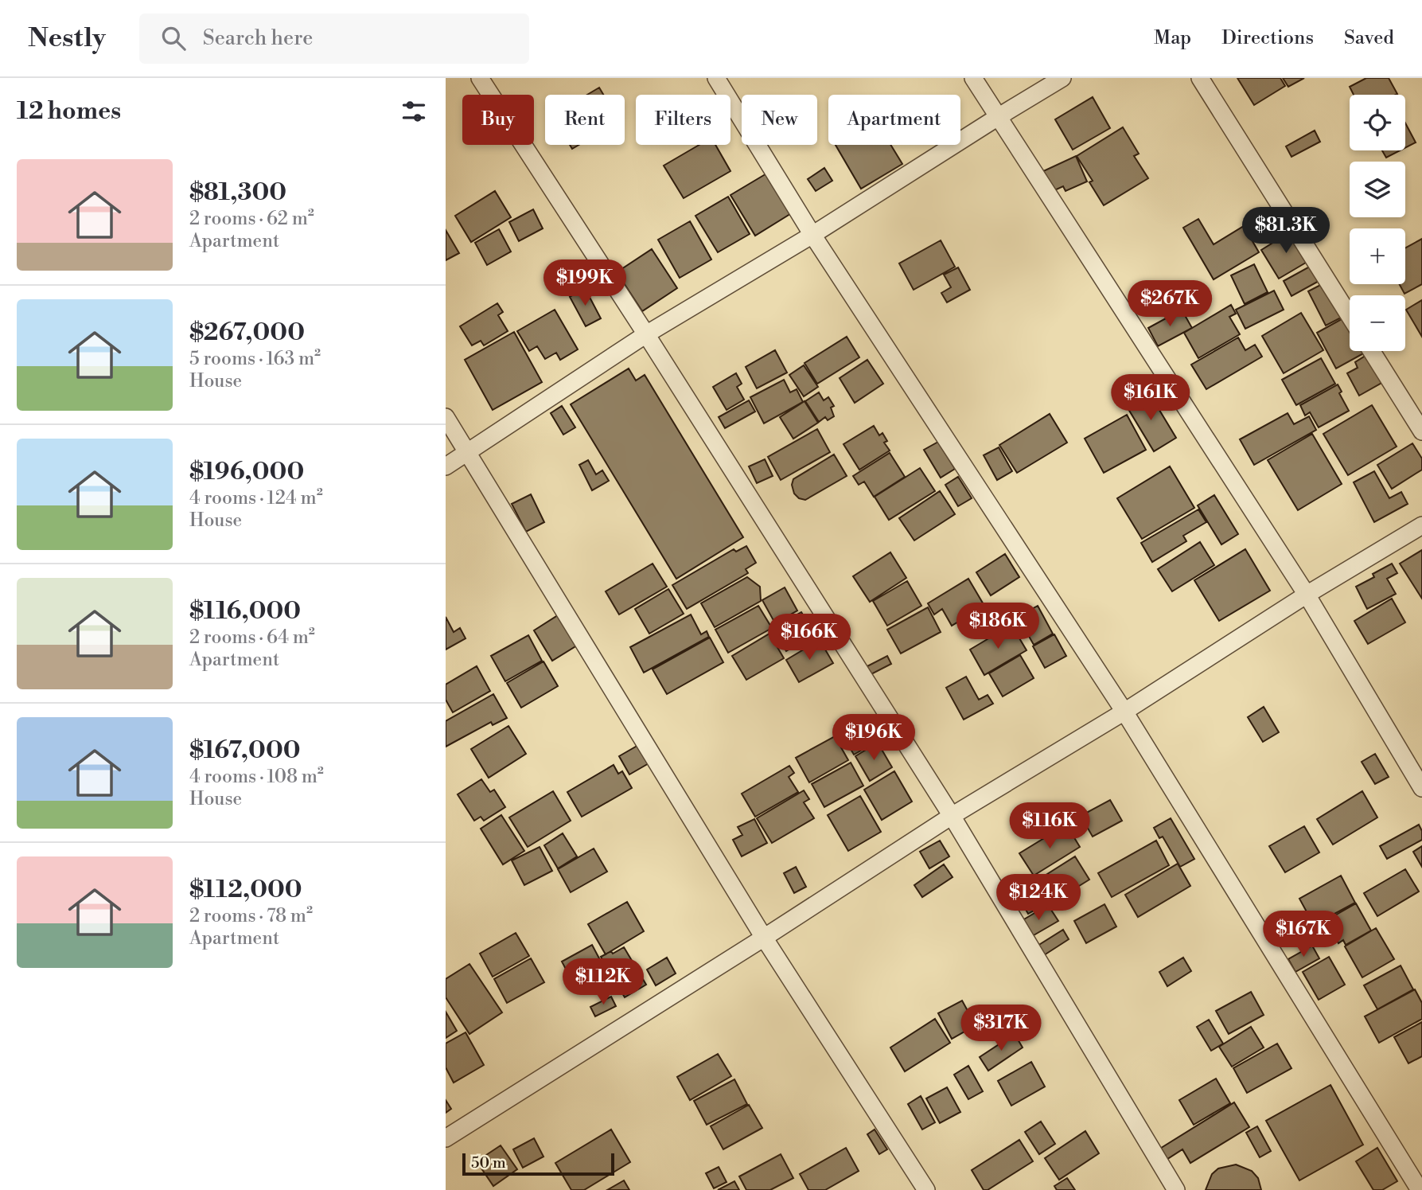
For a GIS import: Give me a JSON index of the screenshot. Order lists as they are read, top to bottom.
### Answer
{
  "scale_bar": "50 m",
  "page": {
    "header": "Nestly",
    "search": "Search here",
    "nav": ["Map", "Directions", "Saved"],
    "heading": "12 homes",
    "map_buttons": ["+", "−"],
    "chip": [
      "Buy",
      "Rent",
      "Filters",
      "New",
      "Apartment"
    ],
    "list": [
      {
        "name": "$81,300",
        "note": "2 rooms · 62 m² · Apartment"
      },
      {
        "name": "$267,000",
        "note": "5 rooms · 163 m² · House"
      },
      {
        "name": "$196,000",
        "note": "4 rooms · 124 m² · House"
      },
      {
        "name": "$116,000",
        "note": "2 rooms · 64 m² · Apartment"
      },
      {
        "name": "$167,000",
        "note": "4 rooms · 108 m² · House"
      },
      {
        "name": "$112,000",
        "note": "2 rooms · 78 m² · Apartment"
      }
    ],
    "price": [
      "$81.3K",
      "$199K",
      "$267K",
      "$161K",
      "$186K",
      "$166K",
      "$196K",
      "$116K",
      "$124K",
      "$167K",
      "$112K",
      "$317K"
    ],
    "scale": "50 m"
  }
}
